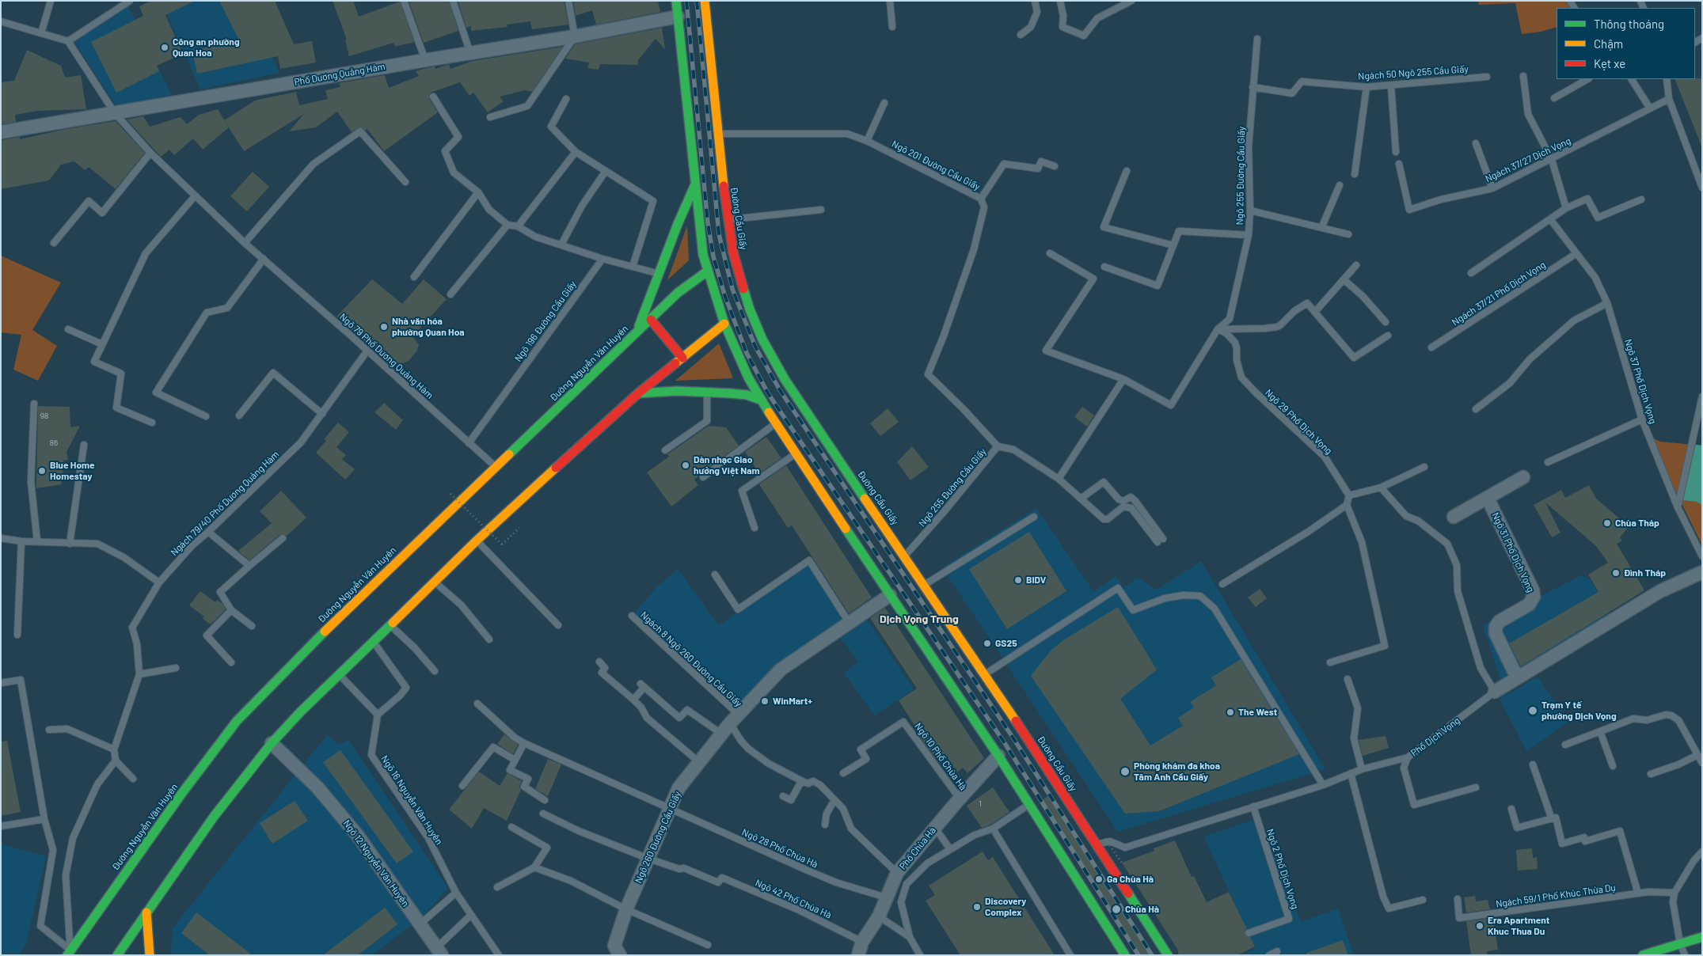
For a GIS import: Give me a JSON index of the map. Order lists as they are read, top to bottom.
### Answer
{
  "streets": {
    "main road": ["Đường Cầu Giấy", "Đường Nguyễn Văn Huyên"],
    "street": [
      "Phố Dương Quảng Hàm",
      "Ngõ 31 Phố Dịch Vọng",
      "Phố Dịch Vọng",
      "Ngõ 260 Đường Cầu Giấy",
      "Phố Chùa Hà",
      "Ngõ 12 Nguyễn Văn Huyên"
    ],
    "lane": [
      "Ngách 50 Ngõ 255 Cầu Giấy",
      "Ngách 37/27 Dịch Vọng",
      "Ngõ 201 Đường Cầu Giấy",
      "Ngõ 255 Đường Cầu Giấy",
      "Ngách 37/21 Phố Dịch Vọng",
      "Ngõ 196 Đường Cầu Giấy",
      "Ngõ 79 Phố Dương Quảng Hàm",
      "Ngõ 37 Phố Dịch Vọng",
      "Ngõ 29 Phố Dịch Vọng",
      "Ngách 79/40 Phố Dương Quảng Hàm",
      "Ngách 8 Ngõ 260 Đường Cầu Giấy",
      "Ngõ 10 Phố Chùa Hà",
      "Ngõ 16 Nguyễn Văn Huyên",
      "Ngõ 28 Phố Chùa Hà",
      "Ngõ 2 Phố Dịch Vọng",
      "Ngách 59/1 Phố Khúc Thừa Dụ",
      "Ngõ 42 Phố Chùa Hà"
    ]
  },
  "crossings": [
    ["Ngách 50 Ngõ 255 Cầu Giấy", "Ngõ 255 Đường Cầu Giấy"],
    ["Phố Dương Quảng Hàm", "Ngõ 79 Phố Dương Quảng Hàm"],
    ["Ngõ 201 Đường Cầu Giấy", "Ngõ 255 Đường Cầu Giấy"],
    ["Ngõ 201 Đường Cầu Giấy", "Đường Cầu Giấy"],
    ["Ngõ 255 Đường Cầu Giấy", "Đường Cầu Giấy"],
    ["Ngõ 255 Đường Cầu Giấy", "Ngõ 29 Phố Dịch Vọng"],
    ["Đường Cầu Giấy", "Phố Dịch Vọng"],
    ["Ngách 37/21 Phố Dịch Vọng", "Ngõ 37 Phố Dịch Vọng"],
    ["Ngõ 196 Đường Cầu Giấy", "Ngõ 79 Phố Dương Quảng Hàm"],
    ["Ngõ 79 Phố Dương Quảng Hàm", "Đường Nguyễn Văn Huyên"],
    ["Ngõ 79 Phố Dương Quảng Hàm", "Ngách 79/40 Phố Dương Quảng Hàm"],
    ["Ngõ 31 Phố Dịch Vọng", "Phố Dịch Vọng"],
    ["Ngách 8 Ngõ 260 Đường Cầu Giấy", "Ngõ 260 Đường Cầu Giấy"],
    ["Ngách 8 Ngõ 260 Đường Cầu Giấy", "Phố Chùa Hà"],
    ["Phố Dịch Vọng", "Ngõ 2 Phố Dịch Vọng"],
    ["Ngõ 10 Phố Chùa Hà", "Phố Chùa Hà"],
    ["Ngõ 260 Đường Cầu Giấy", "Ngõ 28 Phố Chùa Hà"],
    ["Ngõ 260 Đường Cầu Giấy", "Ngõ 42 Phố Chùa Hà"],
    ["Ngõ 28 Phố Chùa Hà", "Phố Chùa Hà"],
    ["Phố Chùa Hà", "Ngõ 42 Phố Chùa Hà"]
  ],
  "districts": ["Dịch Vọng Trung"],
  "places": [
    "Công an phường Quan Hoa",
    "Nhà văn hóa phường Quan Hoa",
    "Dàn nhạc Giao hưởng Việt Nam",
    "Blue Home Homestay",
    "Chùa Tháp",
    "Đình Tháp",
    "BIDV",
    "GS25",
    "WinMart+",
    "Trạm Y tế phường Dịch Vọng",
    "The West",
    "Phòng khám đa khoa Tâm Anh Cầu Giấy",
    "Ga Chùa Hà",
    "Discovery Complex",
    "Chùa Hà",
    "Era Apartment Khuc Thua Du"
  ],
  "house_numbers": ["98", "86", "1"],
  "legend": ["Thông thoáng", "Chậm", "Kẹt xe"]
}
